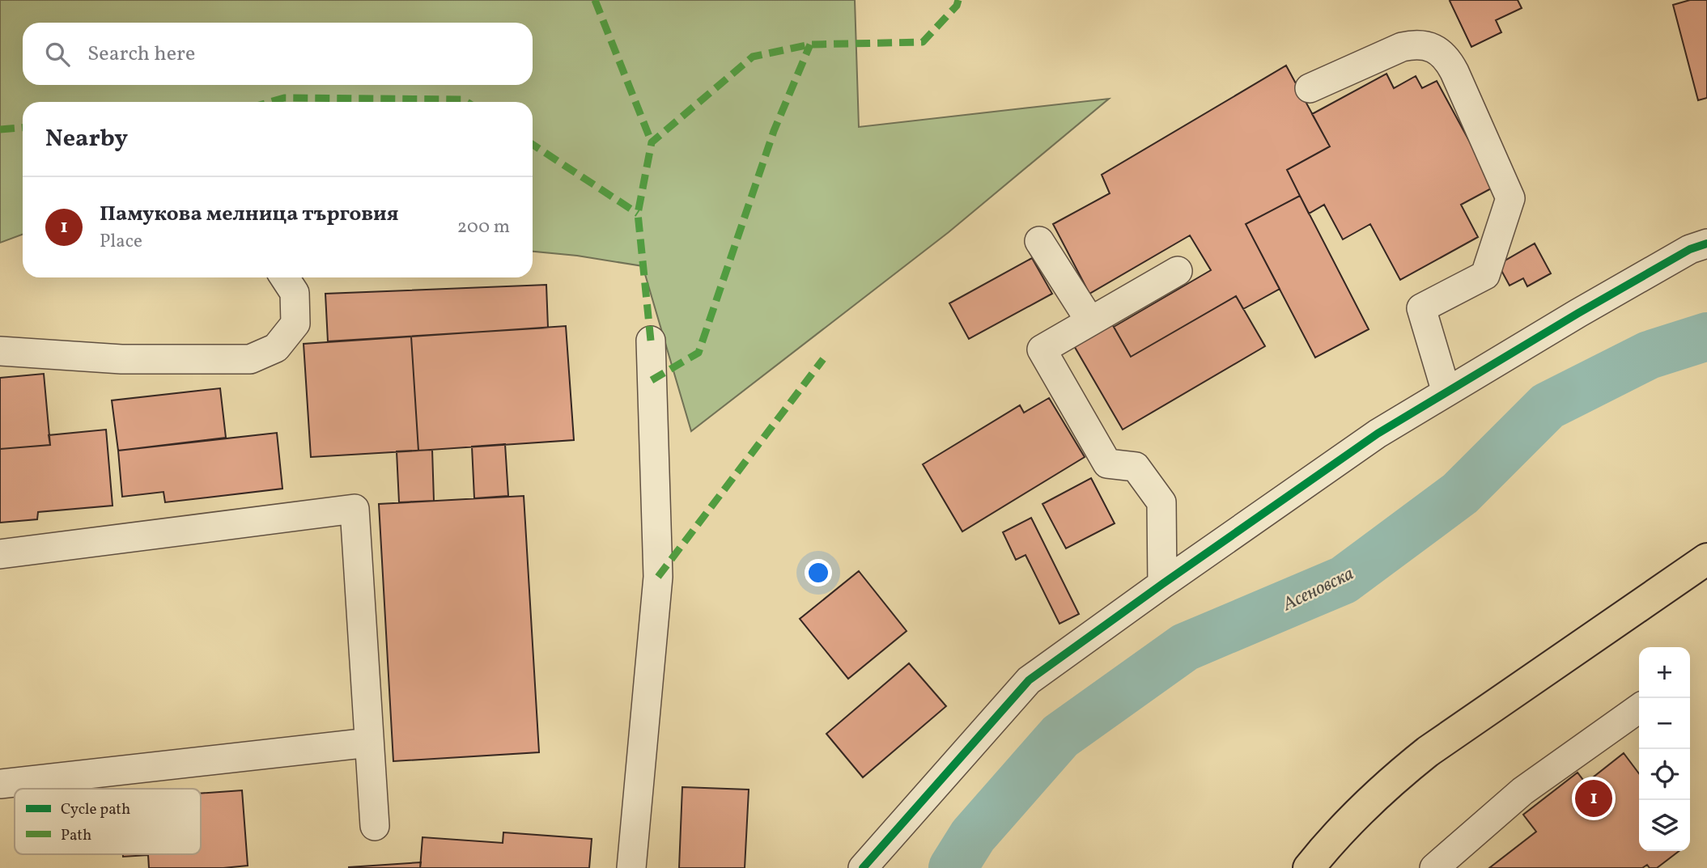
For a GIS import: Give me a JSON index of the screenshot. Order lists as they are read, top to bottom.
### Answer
{
  "water": ["Асеновска"],
  "legend": ["Cycle path", "Path"],
  "page": {
    "search": "Search here",
    "heading": "Nearby",
    "list": [
      {
        "mark": "1",
        "name": "Памукова мелница търговия",
        "note": "Place",
        "value": "200 m"
      }
    ],
    "map_buttons": ["+", "−"],
    "pins": "1"
  }
}
